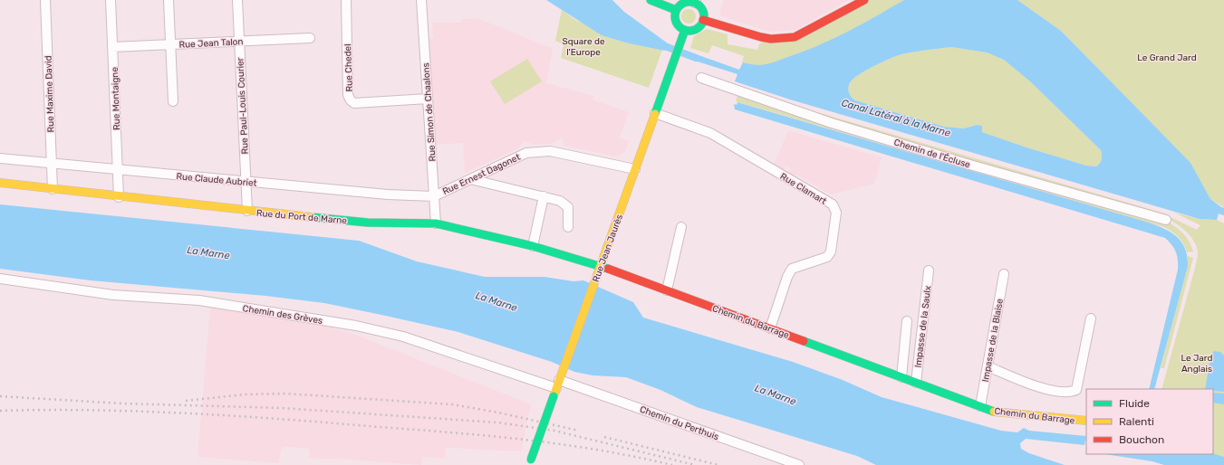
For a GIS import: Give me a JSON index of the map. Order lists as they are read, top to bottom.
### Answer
{
  "streets": {
    "street": [
      "Rue Jean Talon",
      "Rue Chedel",
      "Rue Maxime David",
      "Rue Montaigne",
      "Rue Paul-Louis Courier",
      "Rue Simon de Chaalons",
      "Chemin de l'Écluse",
      "Rue Ernest Dagonet",
      "Rue Claude Aubriet",
      "Rue Clamart",
      "Rue du Port de Marne",
      "Rue Jean Jaurès",
      "Chemin des Grèves",
      "Chemin du Barrage",
      "Impasse de la Saulx",
      "Impasse de la Blaise",
      "Chemin du Perthuis"
    ]
  },
  "crossings": [
    ["Rue Jean Talon", "Rue Montaigne"],
    ["Rue Jean Talon", "Rue Paul-Louis Courier"],
    ["Rue Chedel", "Rue Simon de Chaalons"],
    ["Rue Maxime David", "Rue Claude Aubriet"],
    ["Rue Maxime David", "Rue du Port de Marne"],
    ["Rue Montaigne", "Rue Claude Aubriet"],
    ["Rue Montaigne", "Rue du Port de Marne"],
    ["Rue Paul-Louis Courier", "Rue Claude Aubriet"],
    ["Rue Paul-Louis Courier", "Rue du Port de Marne"],
    ["Rue Simon de Chaalons", "Rue Ernest Dagonet"],
    ["Rue Simon de Chaalons", "Rue Claude Aubriet"],
    ["Rue Simon de Chaalons", "Rue du Port de Marne"],
    ["Rue Ernest Dagonet", "Rue Claude Aubriet"],
    ["Rue Ernest Dagonet", "Rue Jean Jaurès"],
    ["Rue Clamart", "Rue Jean Jaurès"],
    ["Rue Clamart", "Chemin du Barrage"],
    ["Rue du Port de Marne", "Rue Jean Jaurès"],
    ["Rue du Port de Marne", "Chemin du Barrage"],
    ["Rue Jean Jaurès", "Chemin des Grèves"],
    ["Rue Jean Jaurès", "Chemin du Barrage"],
    ["Rue Jean Jaurès", "Chemin du Perthuis"],
    ["Chemin des Grèves", "Chemin du Perthuis"],
    ["Chemin du Barrage", "Impasse de la Saulx"],
    ["Chemin du Barrage", "Impasse de la Blaise"]
  ],
  "water": ["Canal Latéral à la Marne", "La Marne"],
  "parks": ["Square de l'Europe", "Le Grand Jard", "Le Jard Anglais"],
  "legend": ["Fluide", "Ralenti", "Bouchon"]
}
